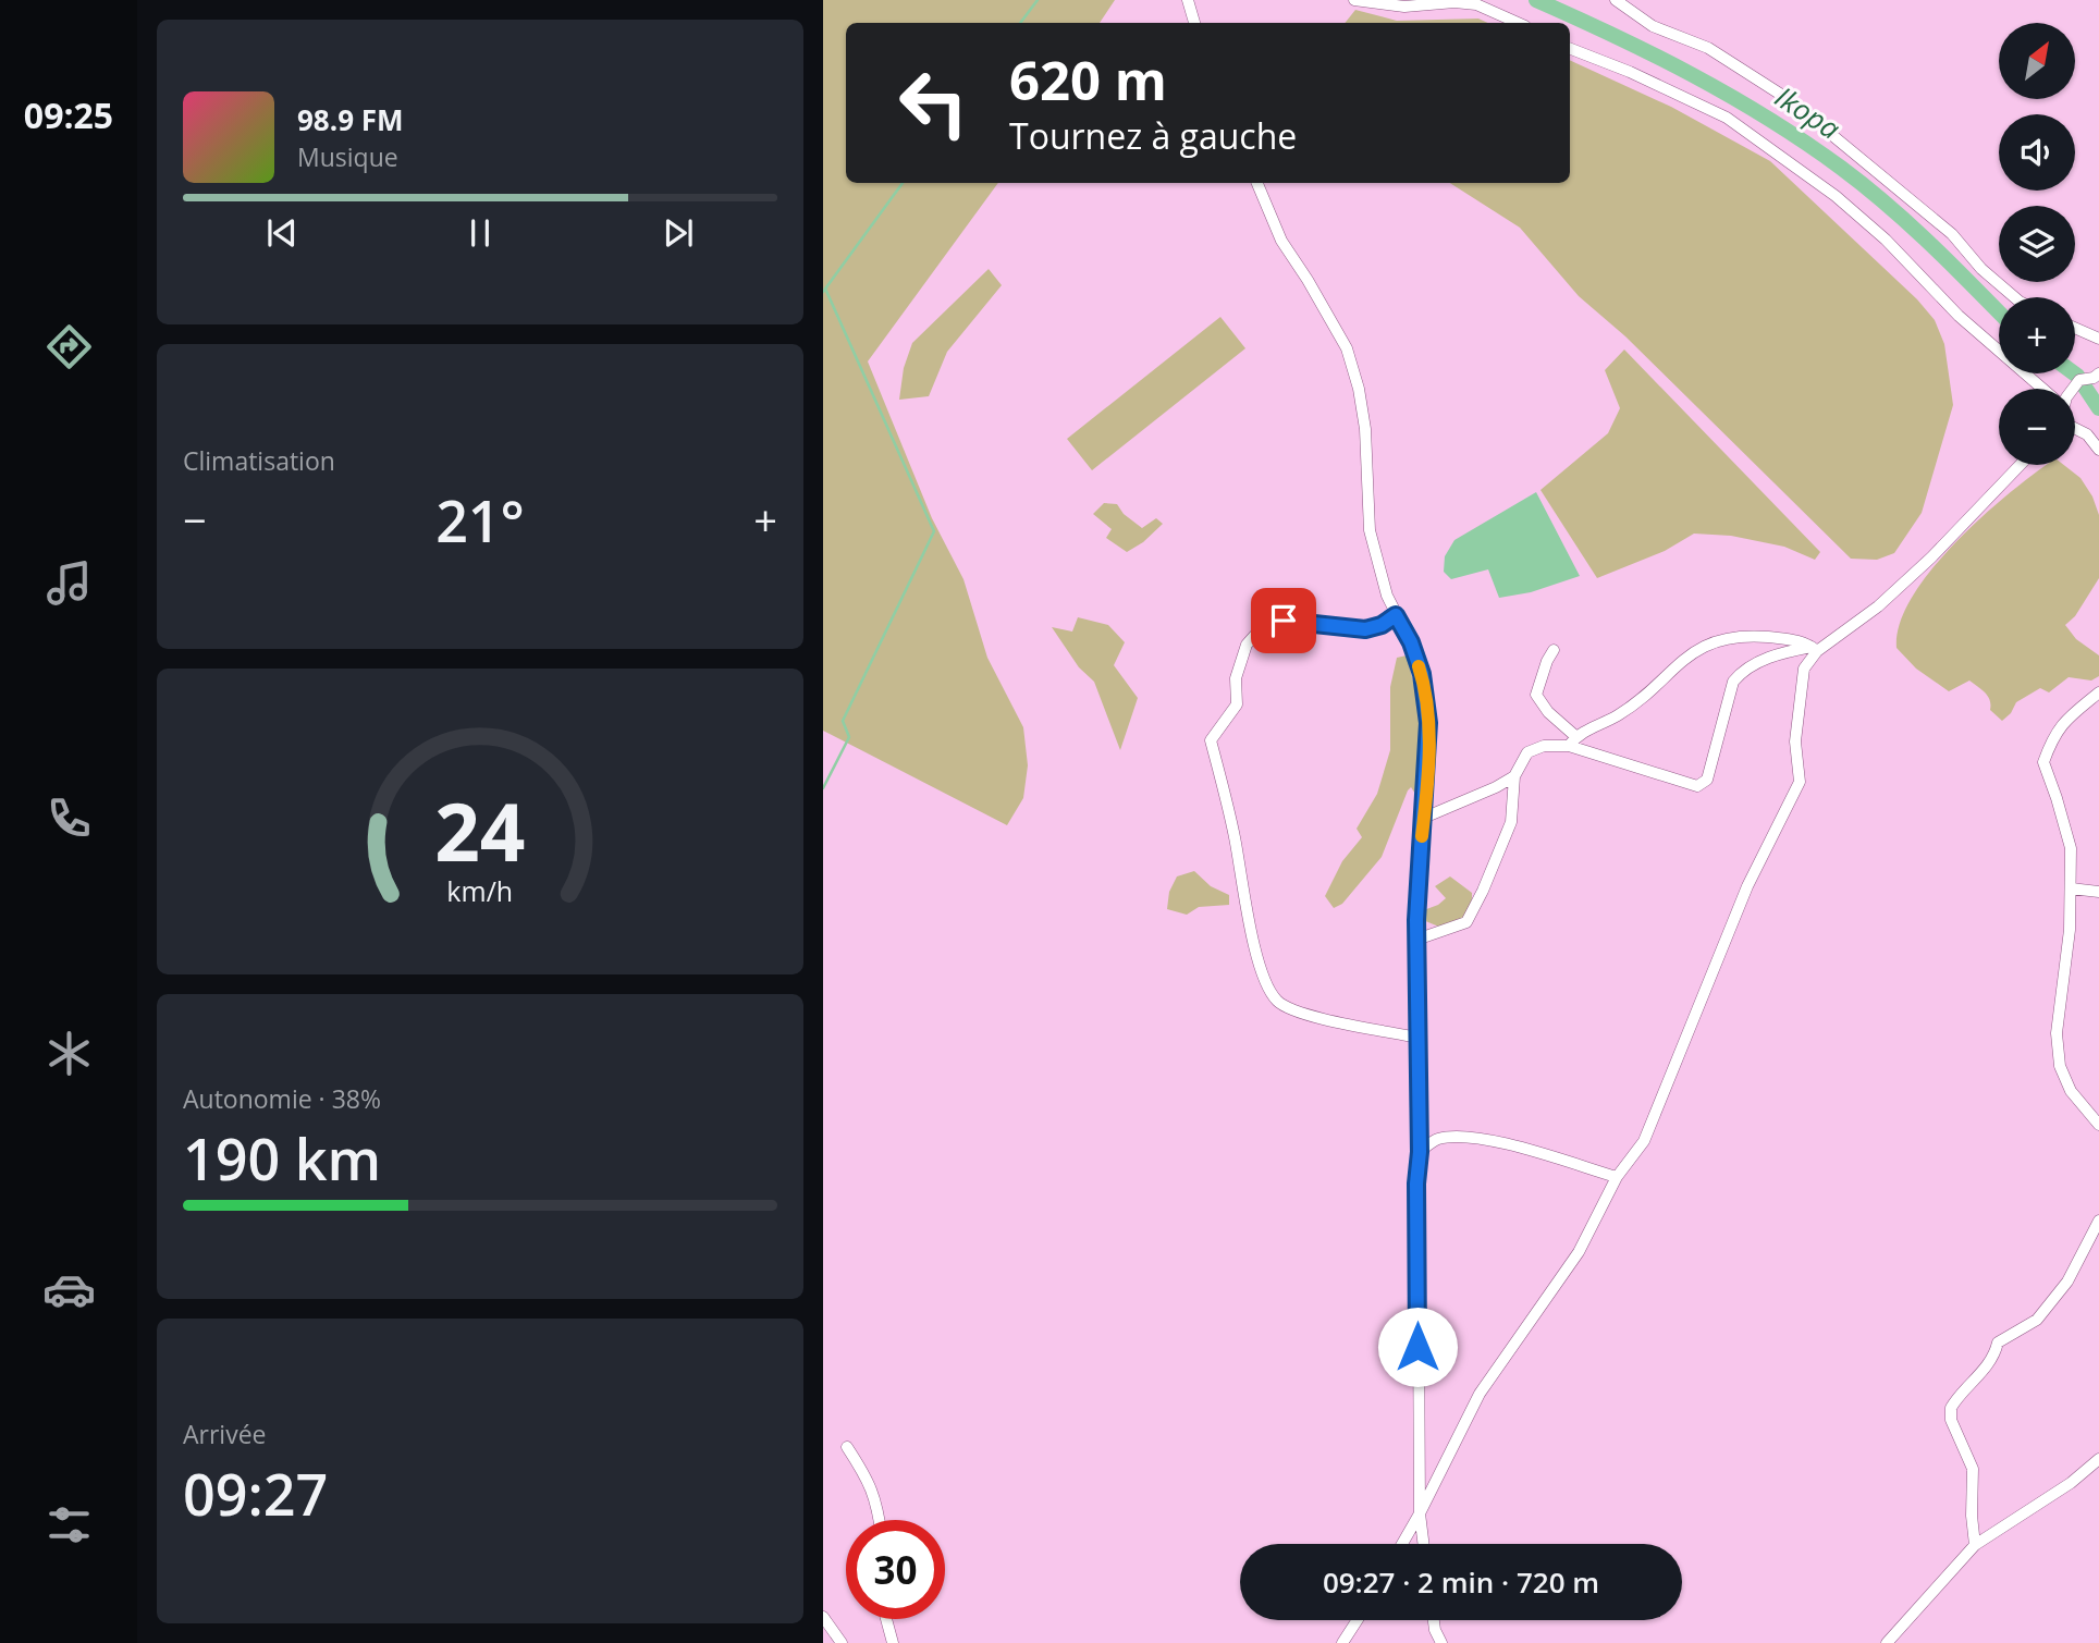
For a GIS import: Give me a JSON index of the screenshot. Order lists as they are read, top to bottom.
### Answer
{
  "water": ["Ikopa"],
  "north": "top right",
  "page": {
    "tabs": "09:25",
    "map_buttons": ["+", "−"],
    "turn": ["620 m", "Tournez à gauche"],
    "song": ["98.9 FM", "Musique"],
    "tile": [
      "Climatisation",
      ["Autonomie · 38%", "190 km"],
      ["Arrivée", "09:27"]
    ],
    "heat": ["−", "21°", "+"],
    "limit": "30",
    "trip": "09:27 · 2 min · 720 m",
    "gauge": ["24", "km/h"]
  }
}
